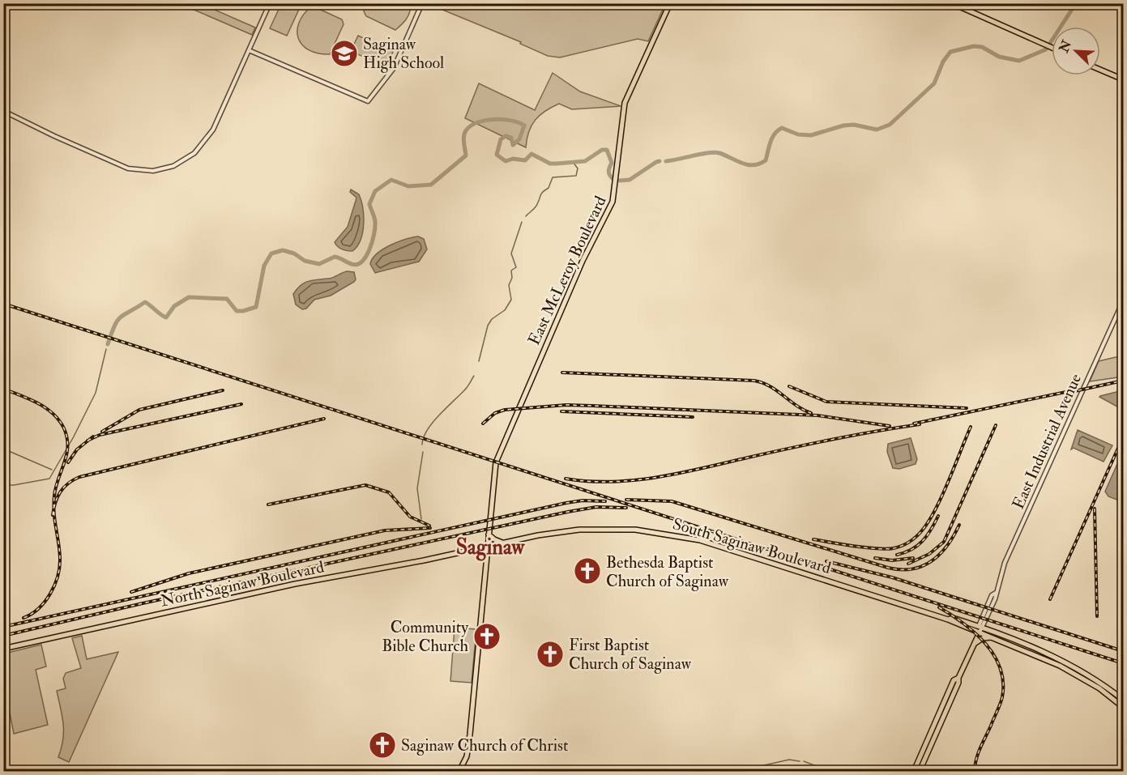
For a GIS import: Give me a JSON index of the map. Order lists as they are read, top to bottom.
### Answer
{
  "streets": {
    "main road": ["East McLeroy Boulevard", "South Saginaw Boulevard", "North Saginaw Boulevard"],
    "street": ["East Industrial Avenue"]
  },
  "crossings": [
    ["East McLeroy Boulevard", "South Saginaw Boulevard"],
    ["East McLeroy Boulevard", "North Saginaw Boulevard"],
    ["East Industrial Avenue", "South Saginaw Boulevard"],
    ["South Saginaw Boulevard", "North Saginaw Boulevard"]
  ],
  "districts": ["Saginaw"],
  "places": {
    "school or university": ["Saginaw High School"],
    "church": [
      "Bethesda Baptist Church of Saginaw",
      "Community Bible Church",
      "First Baptist Church of Saginaw",
      "Saginaw Church of Christ"
    ]
  },
  "north": "top left"
}
